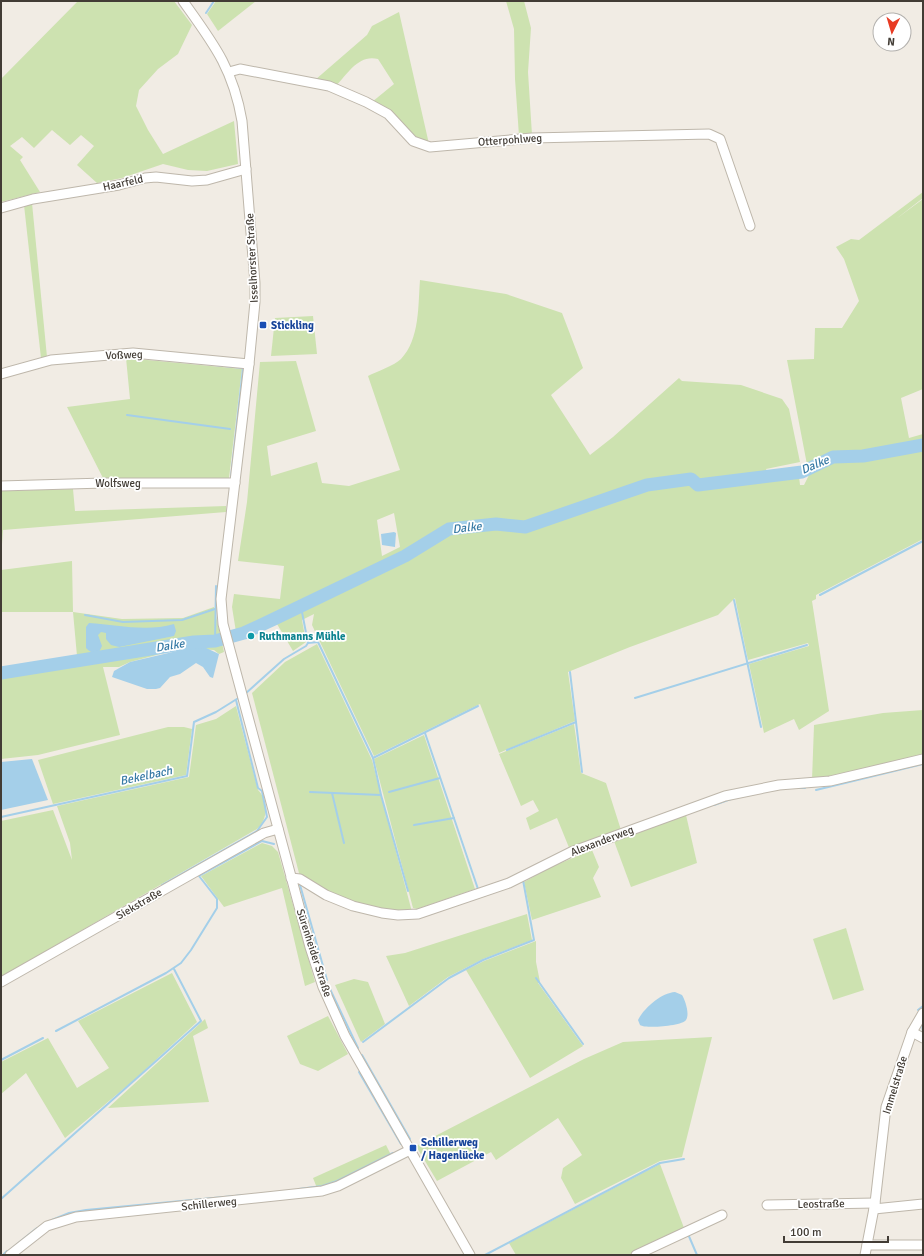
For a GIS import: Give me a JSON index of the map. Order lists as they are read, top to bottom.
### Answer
{
  "streets": {
    "street": [
      "Otterpohlweg",
      "Haarfeld",
      "Isselhorster Straße",
      "Voßweg",
      "Wolfsweg",
      "Alexanderweg",
      "Siekstraße",
      "Sürenheider Straße",
      "Immelstraße",
      "Schillerweg",
      "Leostraße"
    ]
  },
  "crossings": [
    ["Otterpohlweg", "Isselhorster Straße"],
    ["Haarfeld", "Isselhorster Straße"],
    ["Isselhorster Straße", "Voßweg"],
    ["Isselhorster Straße", "Wolfsweg"],
    ["Isselhorster Straße", "Sürenheider Straße"],
    ["Alexanderweg", "Sürenheider Straße"],
    ["Siekstraße", "Sürenheider Straße"],
    ["Sürenheider Straße", "Schillerweg"],
    ["Immelstraße", "Leostraße"]
  ],
  "water": ["Dalke", "Bekelbach"],
  "places": {
    "transit": ["Stickling", "Schillerweg / Hagenlücke"],
    "other": ["Ruthmanns Mühle"]
  },
  "scale_bar": "100 m",
  "north": "bottom"
}
